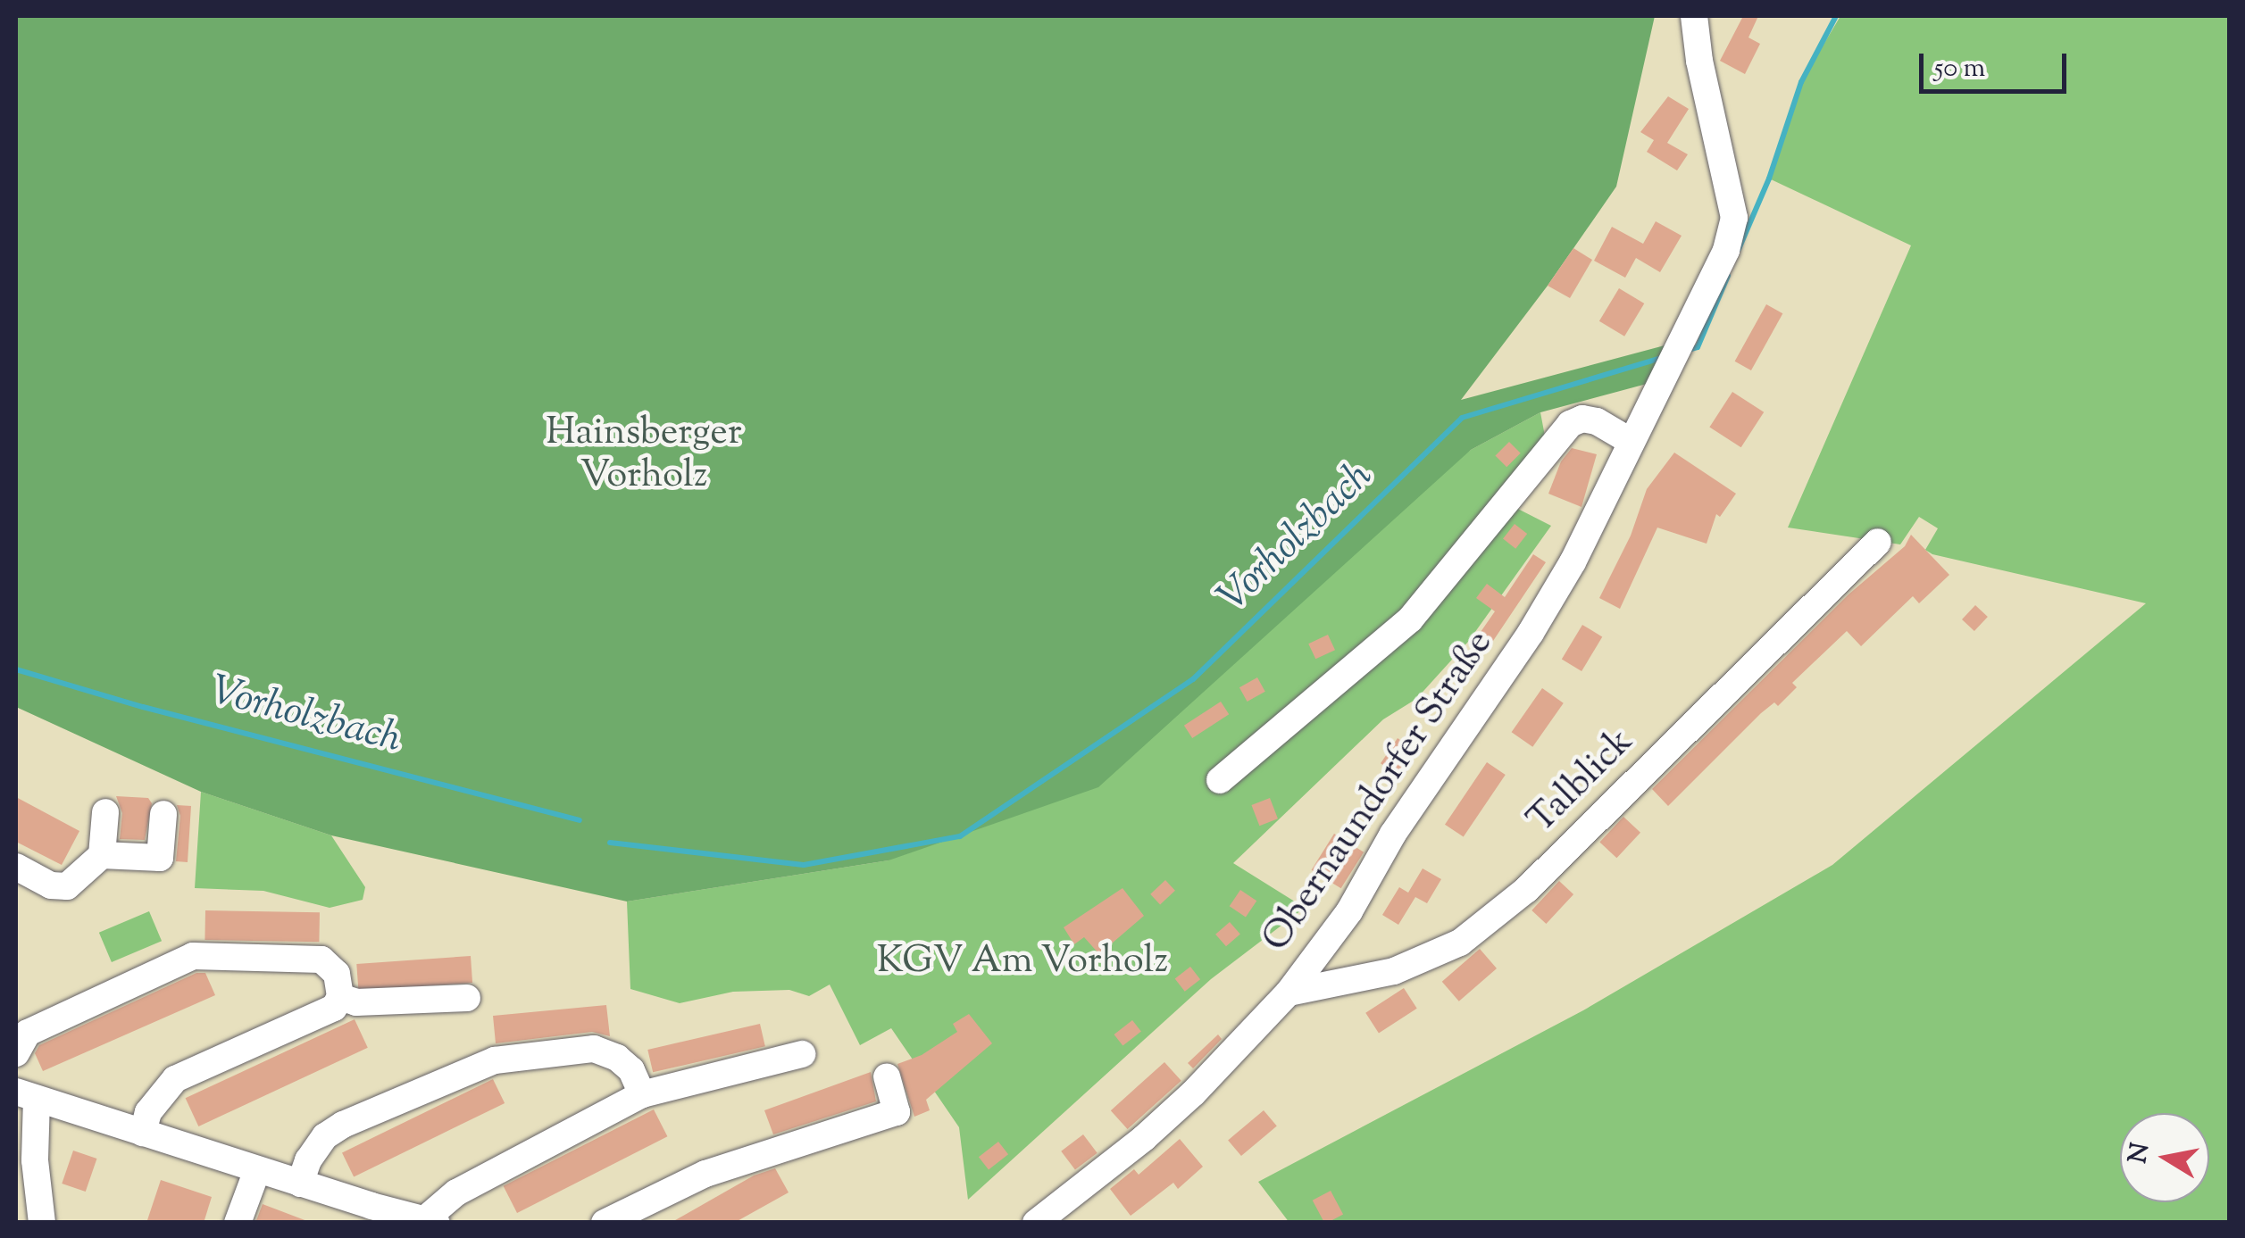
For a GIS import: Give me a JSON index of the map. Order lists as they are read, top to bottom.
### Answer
{
  "streets": {
    "street": ["Talblick", "Obernaundorfer Straße"]
  },
  "crossings": [
    ["Talblick", "Obernaundorfer Straße"]
  ],
  "water": ["Vorholzbach"],
  "parks": ["Hainsberger Vorholz", "KGV Am Vorholz"],
  "scale_bar": "50 m",
  "north": "left"
}
